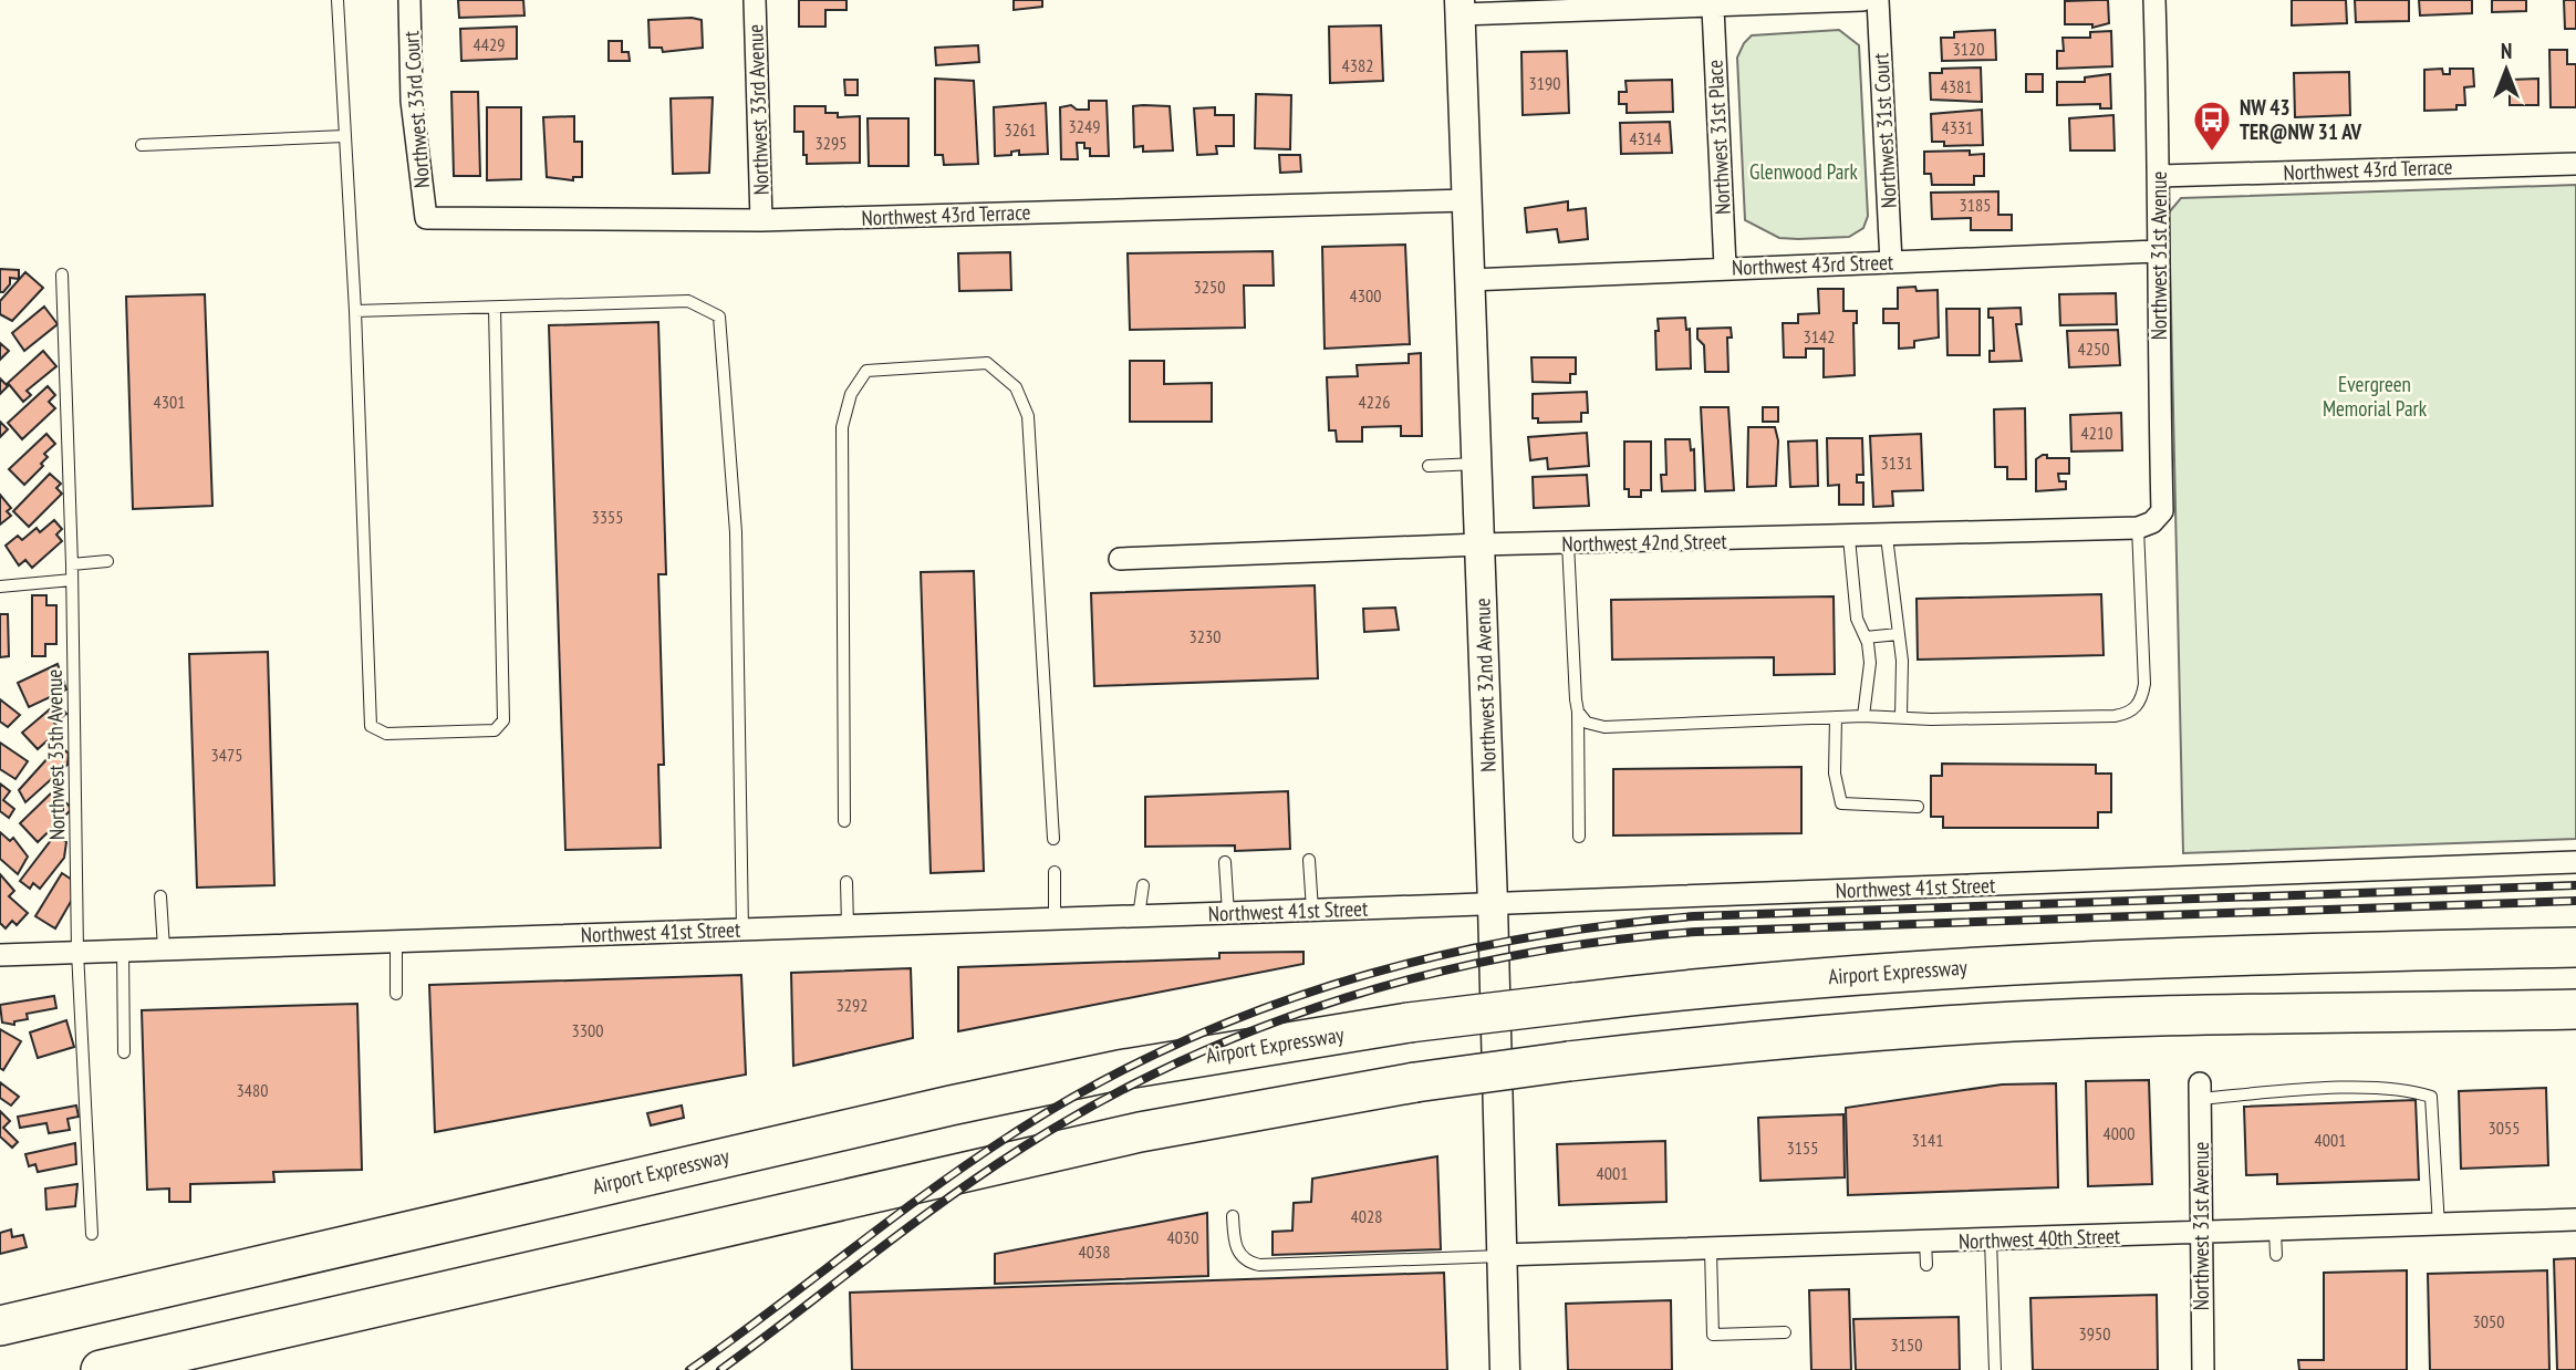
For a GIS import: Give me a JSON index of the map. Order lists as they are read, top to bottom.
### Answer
{
  "streets": {
    "highway": ["Airport Expressway"],
    "main road": ["Northwest 32nd Avenue"],
    "street": [
      "Northwest 33rd Court",
      "Northwest 33rd Avenue",
      "Northwest 31st Court",
      "Northwest 31st Place",
      "Northwest 43rd Terrace",
      "Northwest 31st Avenue",
      "Northwest 43rd Street",
      "Northwest 42nd Street",
      "Northwest 41st Street",
      "Northwest 40th Street"
    ],
    "lane": ["Northwest 35th Avenue"]
  },
  "crossings": [
    ["Northwest 33rd Court", "Northwest 43rd Terrace"],
    ["Northwest 33rd Avenue", "Northwest 43rd Terrace"],
    ["Northwest 31st Court", "Northwest 43rd Street"],
    ["Northwest 31st Place", "Northwest 43rd Street"],
    ["Northwest 43rd Terrace", "Northwest 31st Avenue"],
    ["Northwest 43rd Terrace", "Northwest 32nd Avenue"],
    ["Northwest 31st Avenue", "Northwest 43rd Street"],
    ["Northwest 31st Avenue", "Northwest 42nd Street"],
    ["Northwest 31st Avenue", "Northwest 40th Street"],
    ["Northwest 43rd Street", "Northwest 32nd Avenue"],
    ["Northwest 42nd Street", "Northwest 32nd Avenue"],
    ["Northwest 32nd Avenue", "Northwest 41st Street"],
    ["Northwest 32nd Avenue", "Northwest 40th Street"],
    ["Northwest 35th Avenue", "Northwest 41st Street"]
  ],
  "parks": ["Glenwood Park", "Evergreen Memorial Park"],
  "places": {
    "bus stop": ["NW 43 TER@NW 31 AV"]
  },
  "house_numbers": [
    "4429",
    "3120",
    "4382",
    "3190",
    "4381",
    "3249",
    "4331",
    "3261",
    "4314",
    "3295",
    "3185",
    "3250",
    "4300",
    "3142",
    "4250",
    "4301",
    "4226",
    "4210",
    "3131",
    "3355",
    "3230",
    "3475",
    "3292",
    "3300",
    "3480",
    "3055",
    "4000",
    "3141",
    "4001",
    "3155",
    "4001",
    "4028",
    "4030",
    "4038",
    "3050",
    "3950",
    "3150"
  ],
  "north": "top"
}
